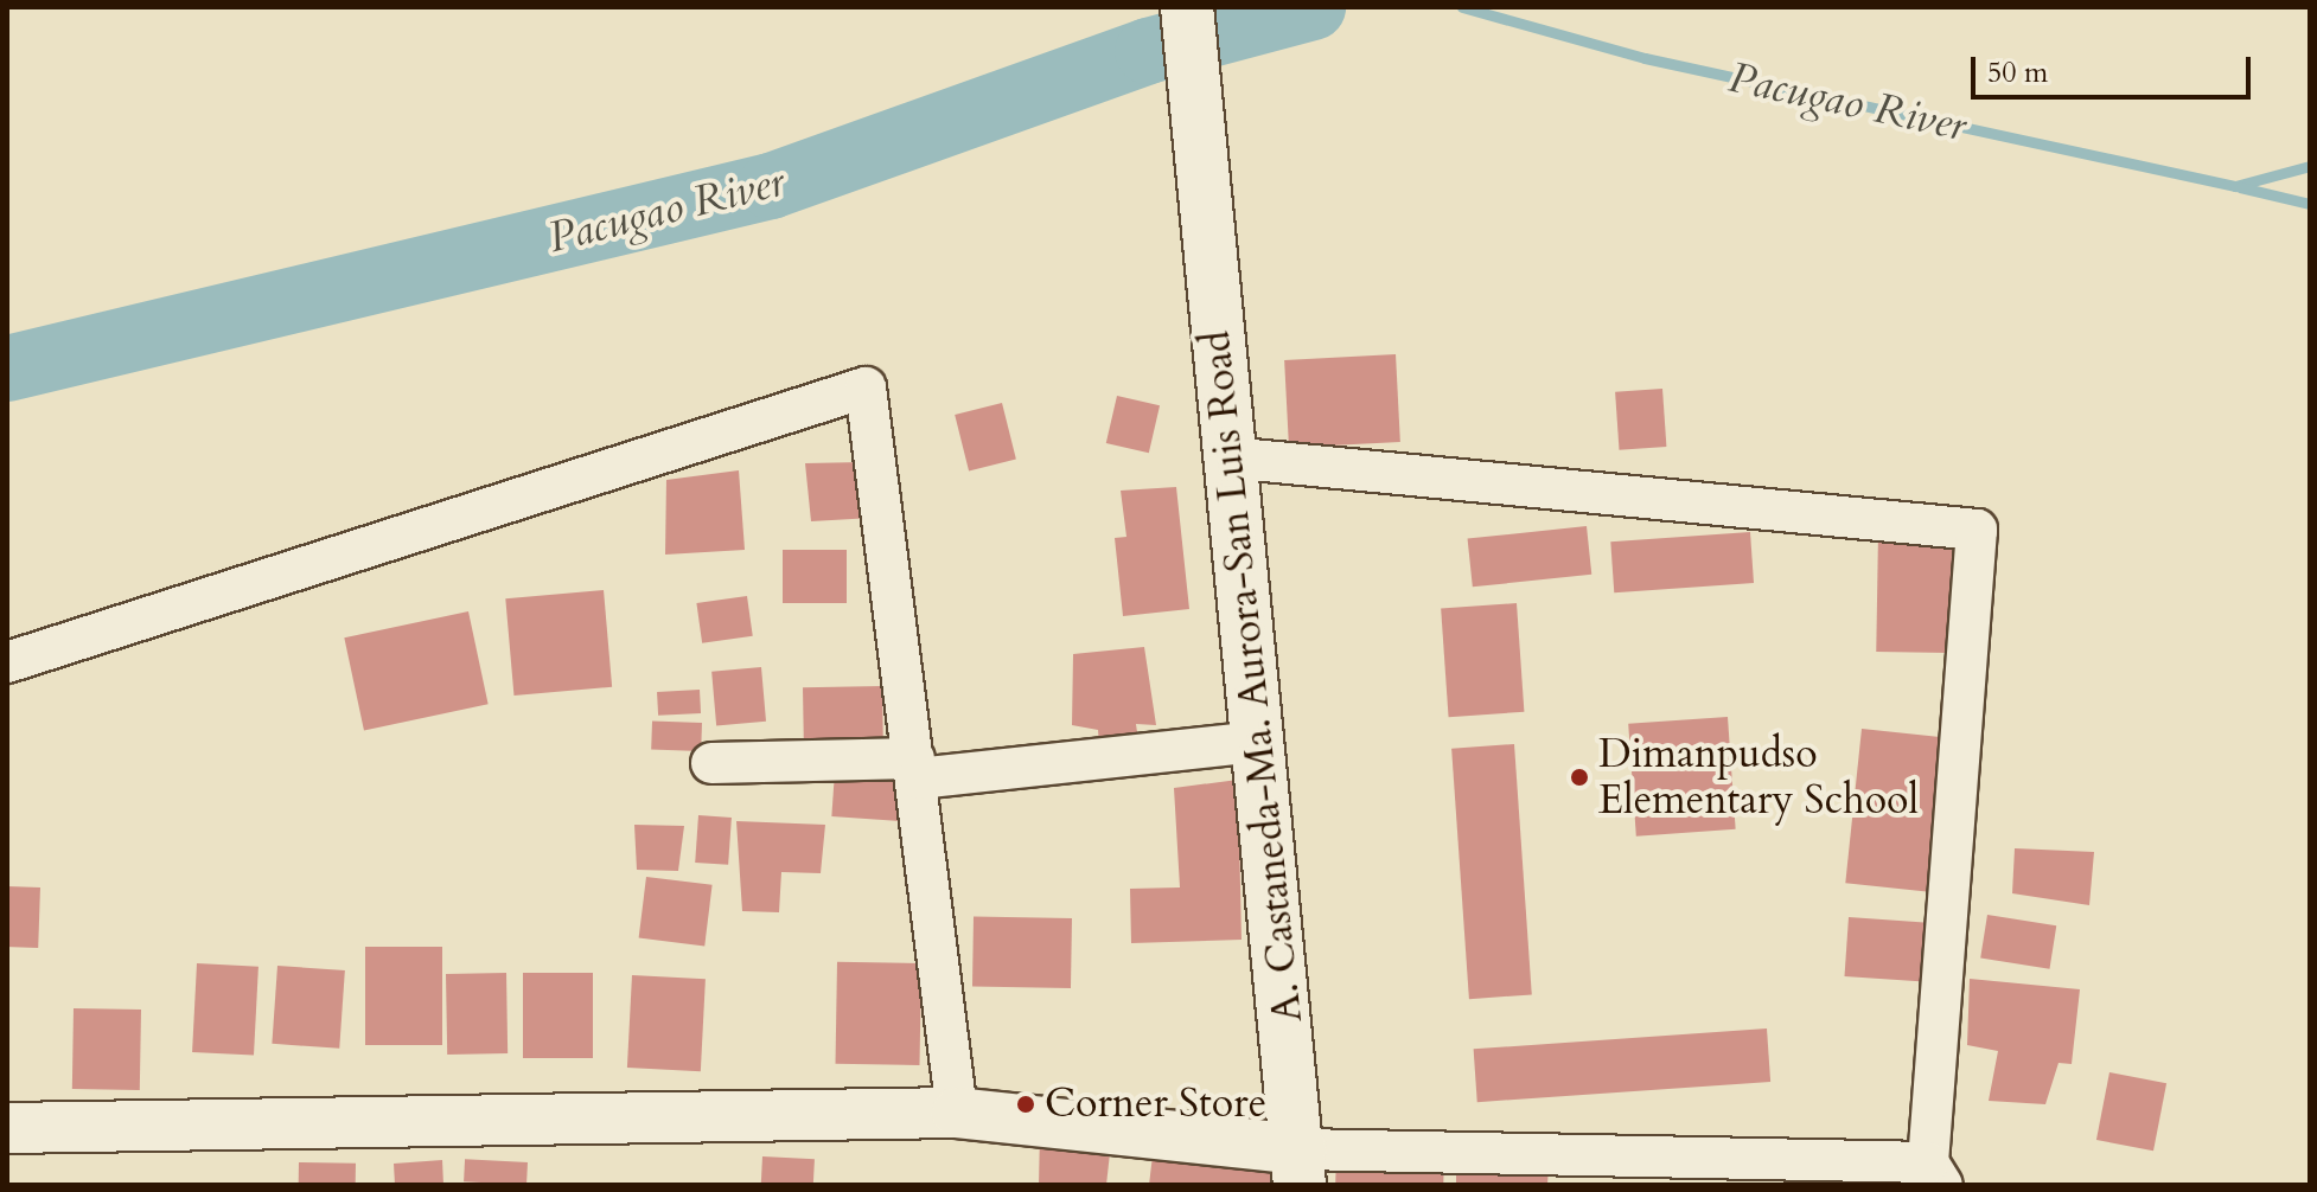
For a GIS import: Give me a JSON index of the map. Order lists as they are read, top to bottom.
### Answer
{
  "streets": {
    "main road": ["A. Castaneda-Ma. Aurora-San Luis Road"]
  },
  "water": ["Pacugao River"],
  "places": ["Dimanpudso Elementary School", "Corner Store"],
  "scale_bar": "50 m"
}
